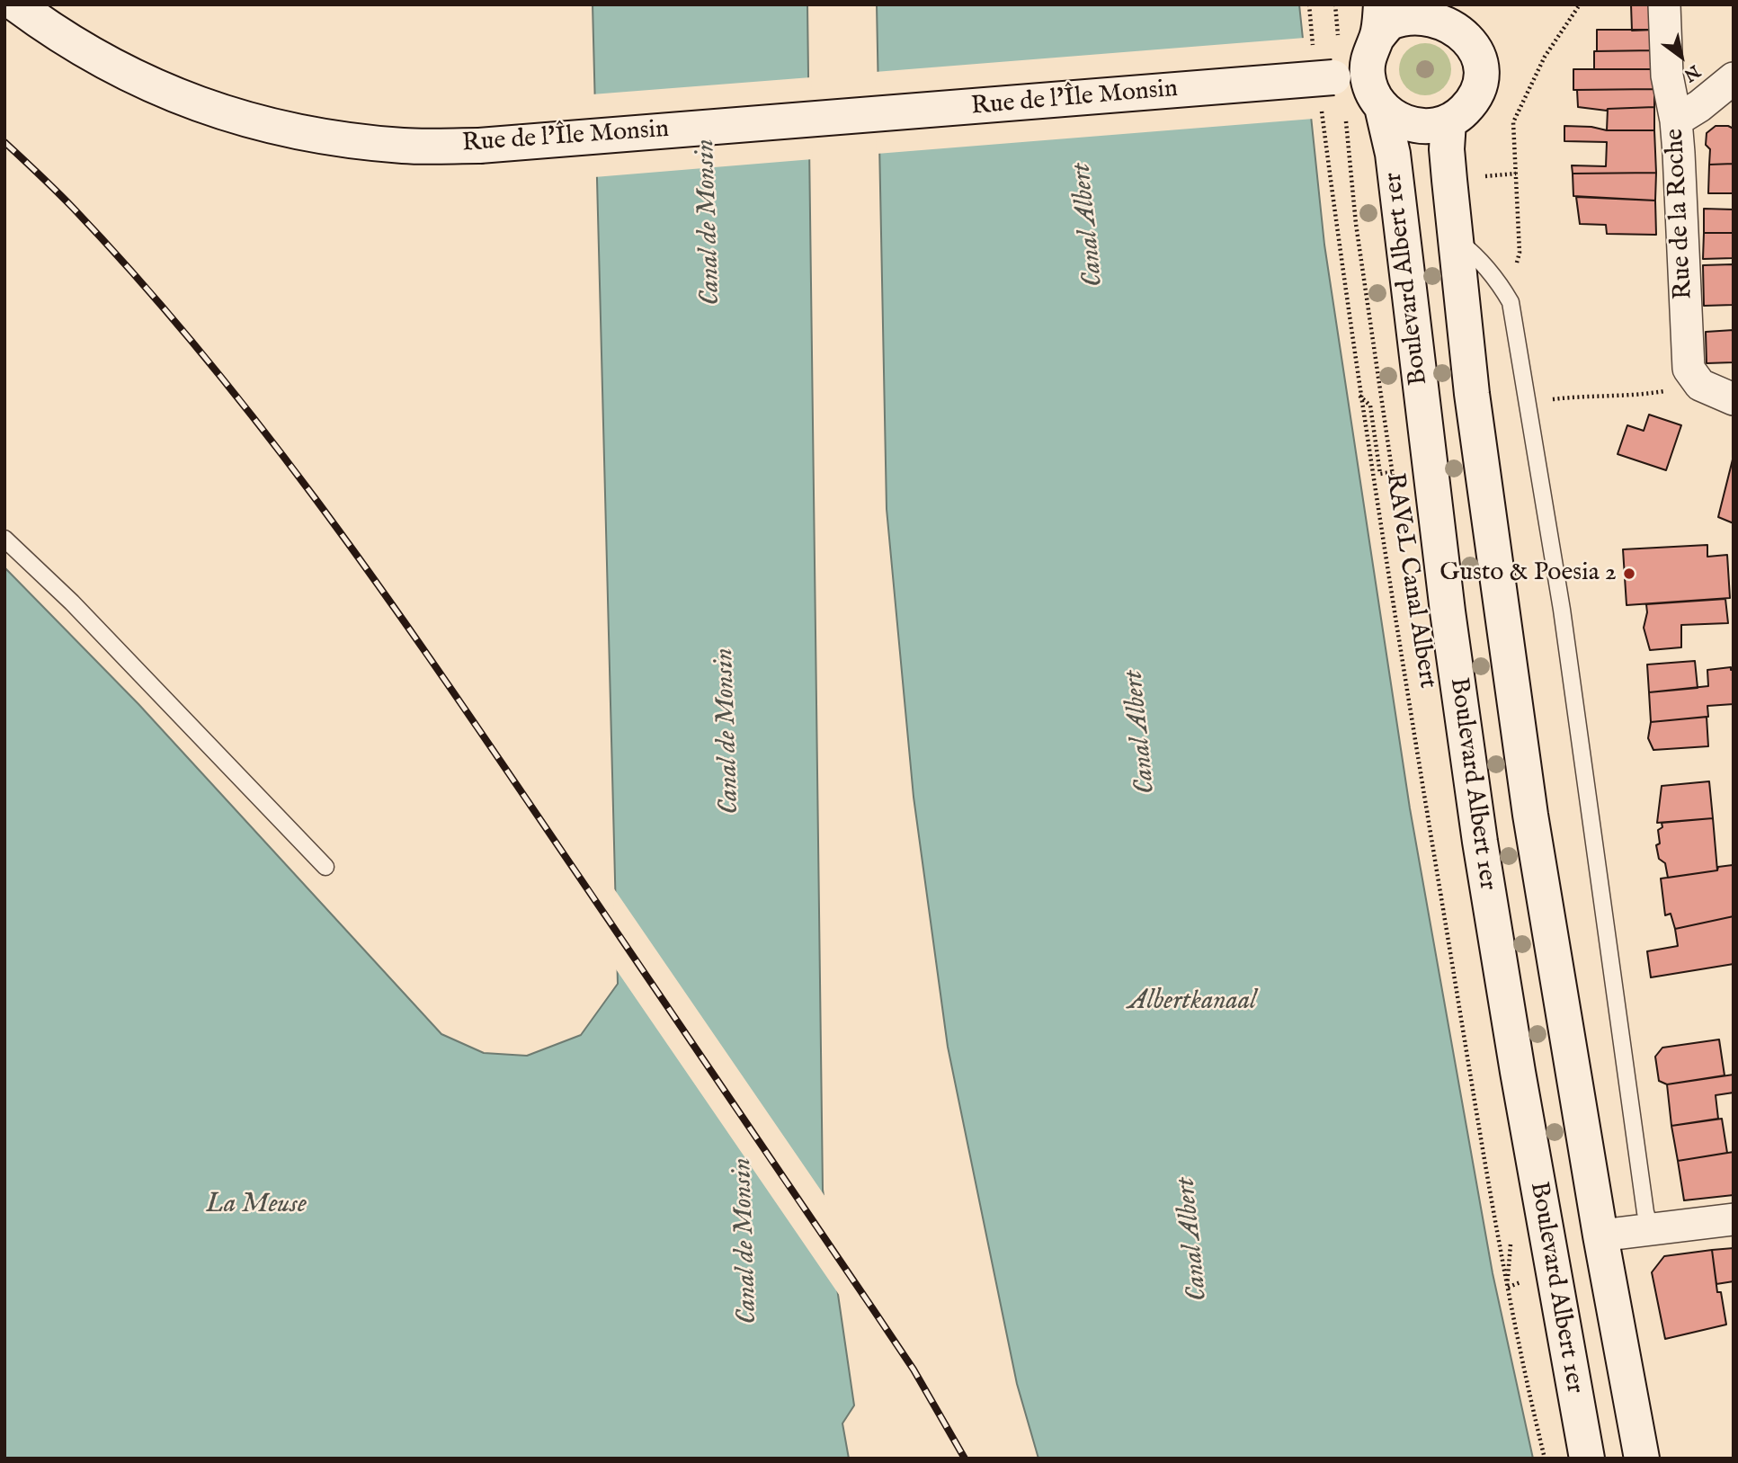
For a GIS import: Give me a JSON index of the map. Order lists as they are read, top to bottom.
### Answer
{
  "streets": {
    "main road": ["Rue de l'Île Monsin", "Boulevard Albert 1er"],
    "street": ["Rue de la Roche"],
    "path": ["RAVeL Canal Albert"]
  },
  "crossings": [
    ["Rue de l'Île Monsin", "Boulevard Albert 1er"],
    ["Rue de l'Île Monsin", "RAVeL Canal Albert"]
  ],
  "water": [
    "Canal de Monsin",
    "Canal Albert",
    "Albertkanaal",
    "La Meuse"
  ],
  "places": ["Gusto & Poesia 2"],
  "north": "bottom right"
}
